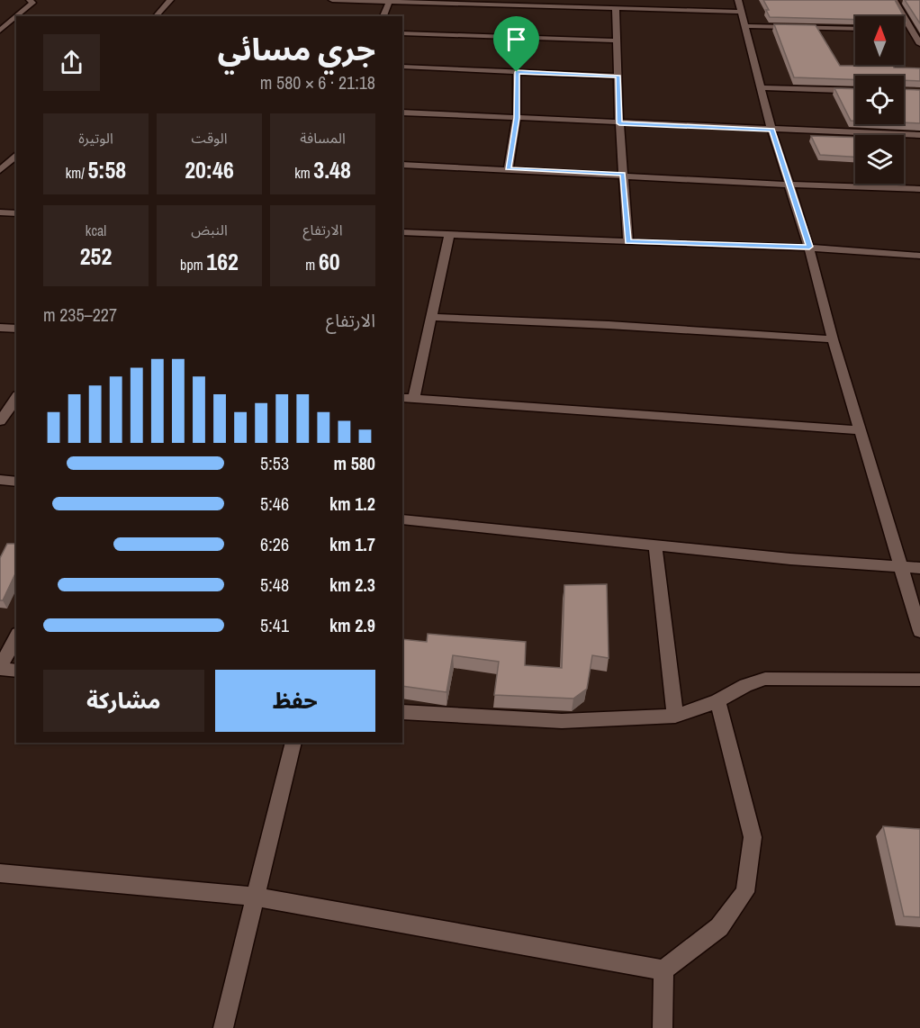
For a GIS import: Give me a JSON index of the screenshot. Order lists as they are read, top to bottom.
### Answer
{
  "north": "top",
  "page": {
    "heading": ["جري مسائي", "21:18 · 6 × 580 m"],
    "stats": [
      ["المسافة", "3.48 km"],
      ["الوقت", "20:46"],
      ["الوتيرة", "5:58 /km"],
      ["الارتفاع", "60 m"],
      ["النبض", "162 bpm"],
      ["kcal", "252"]
    ],
    "chart": ["الارتفاع", "227–235 m"],
    "list": [
      {
        "name": "580 m",
        "note": "5:53"
      },
      {
        "name": "1.2 km",
        "note": "5:46"
      },
      {
        "name": "1.7 km",
        "note": "6:26"
      },
      {
        "name": "2.3 km",
        "note": "5:48"
      },
      {
        "name": "2.9 km",
        "note": "5:41"
      }
    ],
    "buttons": ["حفظ", "مشاركة"]
  }
}
